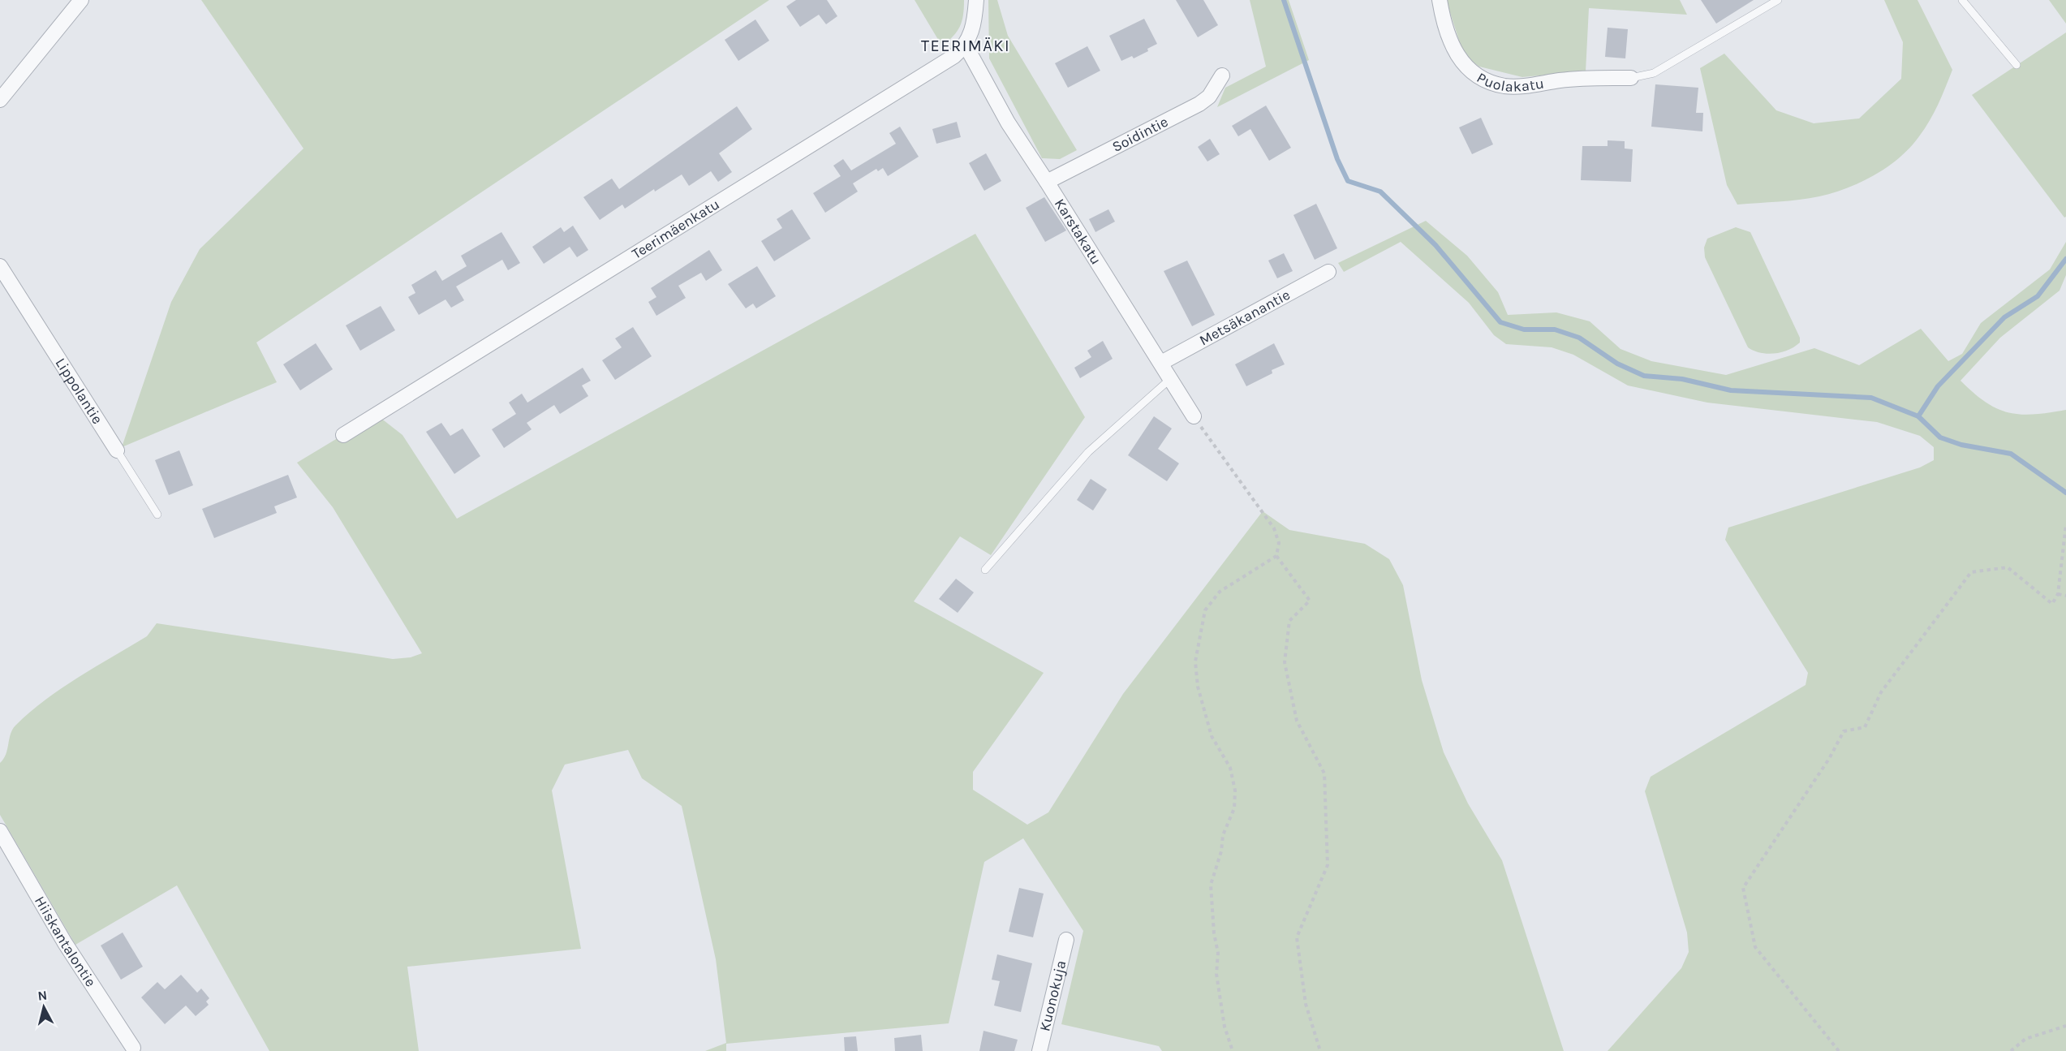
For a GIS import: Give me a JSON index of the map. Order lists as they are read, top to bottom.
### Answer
{
  "streets": {
    "street": [
      "Puolakatu",
      "Soidintie",
      "Teerimäenkatu",
      "Karstakatu",
      "Metsäkanantie",
      "Lippolantie",
      "Hiiskantalontie",
      "Kuonokuja"
    ]
  },
  "crossings": [
    ["Soidintie", "Karstakatu"],
    ["Teerimäenkatu", "Karstakatu"],
    ["Karstakatu", "Metsäkanantie"]
  ],
  "districts": ["TEERIMÄKI"],
  "north": "top"
}
